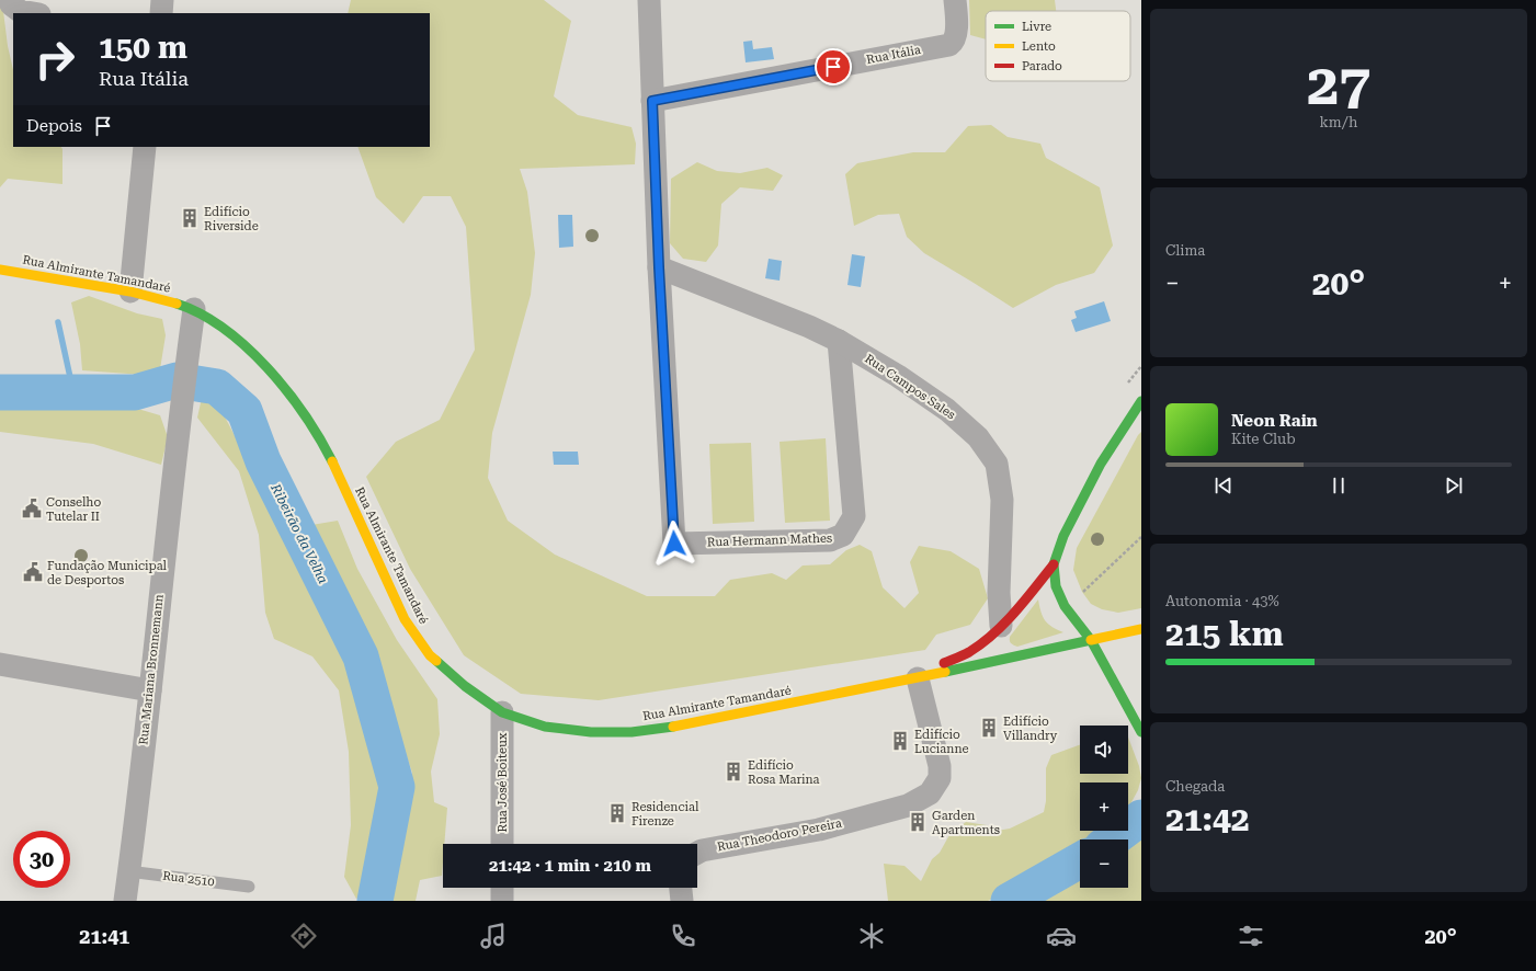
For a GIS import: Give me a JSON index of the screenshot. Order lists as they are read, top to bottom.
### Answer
{
  "streets": {
    "main road": ["Rua Almirante Tamandaré"],
    "street": [
      "Rua Itália",
      "Rua Campos Sales",
      "Rua Hermann Mathes",
      "Rua Mariana Bronnemann",
      "Rua José Boiteux",
      "Rua Theodoro Pereira"
    ],
    "lane": ["Rua 2510"]
  },
  "crossings": [
    ["Rua Itália", "Rua Hermann Mathes"],
    ["Rua Almirante Tamandaré", "Rua Campos Sales"],
    ["Rua Almirante Tamandaré", "Rua Mariana Bronnemann"],
    ["Rua Almirante Tamandaré", "Rua José Boiteux"],
    ["Rua Almirante Tamandaré", "Rua Theodoro Pereira"],
    ["Rua Campos Sales", "Rua Hermann Mathes"],
    ["Rua Mariana Bronnemann", "Rua 2510"]
  ],
  "water": ["Ribeirão da Velha"],
  "places": {
    "building": [
      "Edifício Riverside",
      "Edifício Villandry",
      "Edifício Lucianne",
      "Edifício Rosa Marina",
      "Residencial Firenze",
      "Garden Apartments"
    ],
    "public building": ["Conselho Tutelar II", "Fundação Municipal de Desportos"]
  },
  "legend": ["Livre", "Lento", "Parado"],
  "page": {
    "tile": [
      ["27", "km/h"],
      "Clima",
      ["Autonomia · 43%", "215 km"],
      ["Chegada", "21:42"]
    ],
    "turn": ["150 m", "Rua Itália"],
    "then": "Depois",
    "heat": ["−", "20°", "+"],
    "song": ["Neon Rain", "Kite Club"],
    "map_buttons": ["+", "−"],
    "limit": "30",
    "trip": "21:42 · 1 min · 210 m",
    "tabs": ["21:41", "20°"]
  }
}
